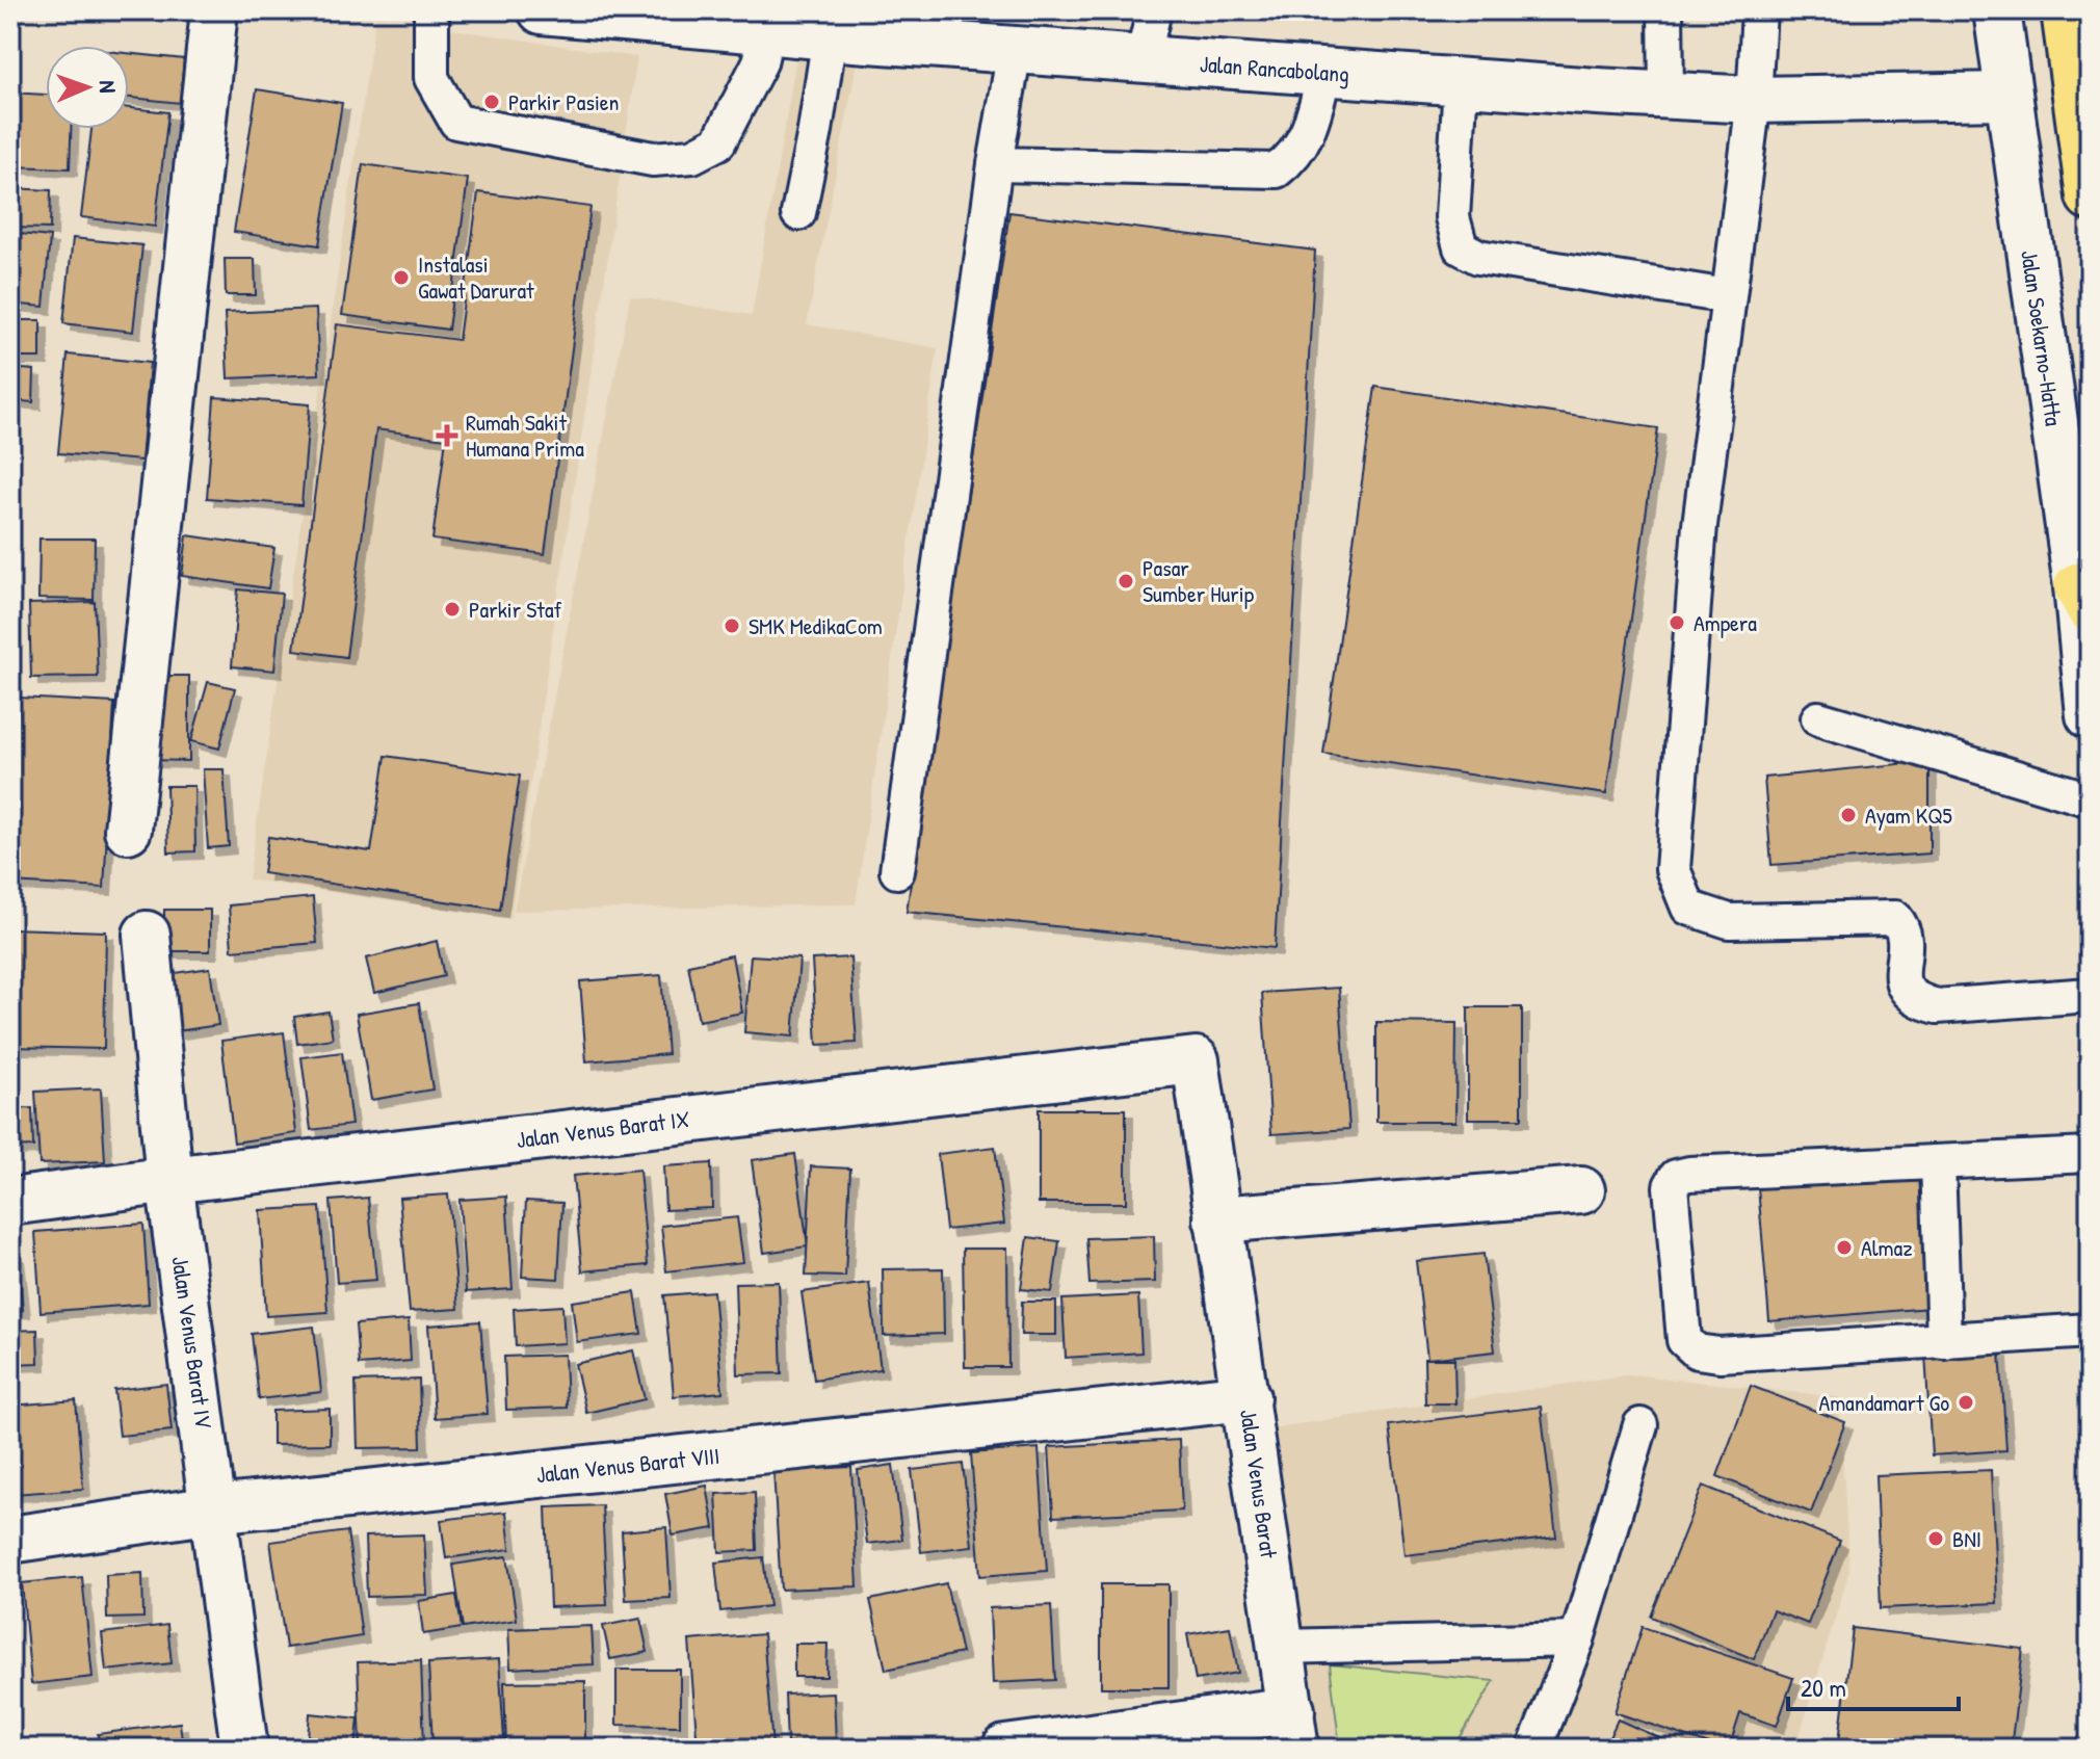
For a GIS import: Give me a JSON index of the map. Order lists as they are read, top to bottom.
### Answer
{
  "streets": {
    "street": [
      "Jalan Rancabolang",
      "Jalan Soekarno-Hatta",
      "Jalan Venus Barat IX",
      "Jalan Venus Barat IV",
      "Jalan Venus Barat VIII",
      "Jalan Venus Barat"
    ]
  },
  "crossings": [
    ["Jalan Rancabolang", "Jalan Soekarno-Hatta"],
    ["Jalan Venus Barat IX", "Jalan Venus Barat IV"],
    ["Jalan Venus Barat IX", "Jalan Venus Barat"],
    ["Jalan Venus Barat IV", "Jalan Venus Barat VIII"],
    ["Jalan Venus Barat VIII", "Jalan Venus Barat"]
  ],
  "places": {
    "other": [
      "Parkir Pasien",
      "Instalasi Gawat Darurat",
      "Pasar Sumber Hurip",
      "Parkir Staf",
      "Ampera",
      "SMK MedikaCom",
      "Ayam KQ5",
      "Almaz",
      "Amandamart Go",
      "BNI"
    ],
    "health": ["Rumah Sakit Humana Prima"]
  },
  "scale_bar": "20 m",
  "north": "right"
}
